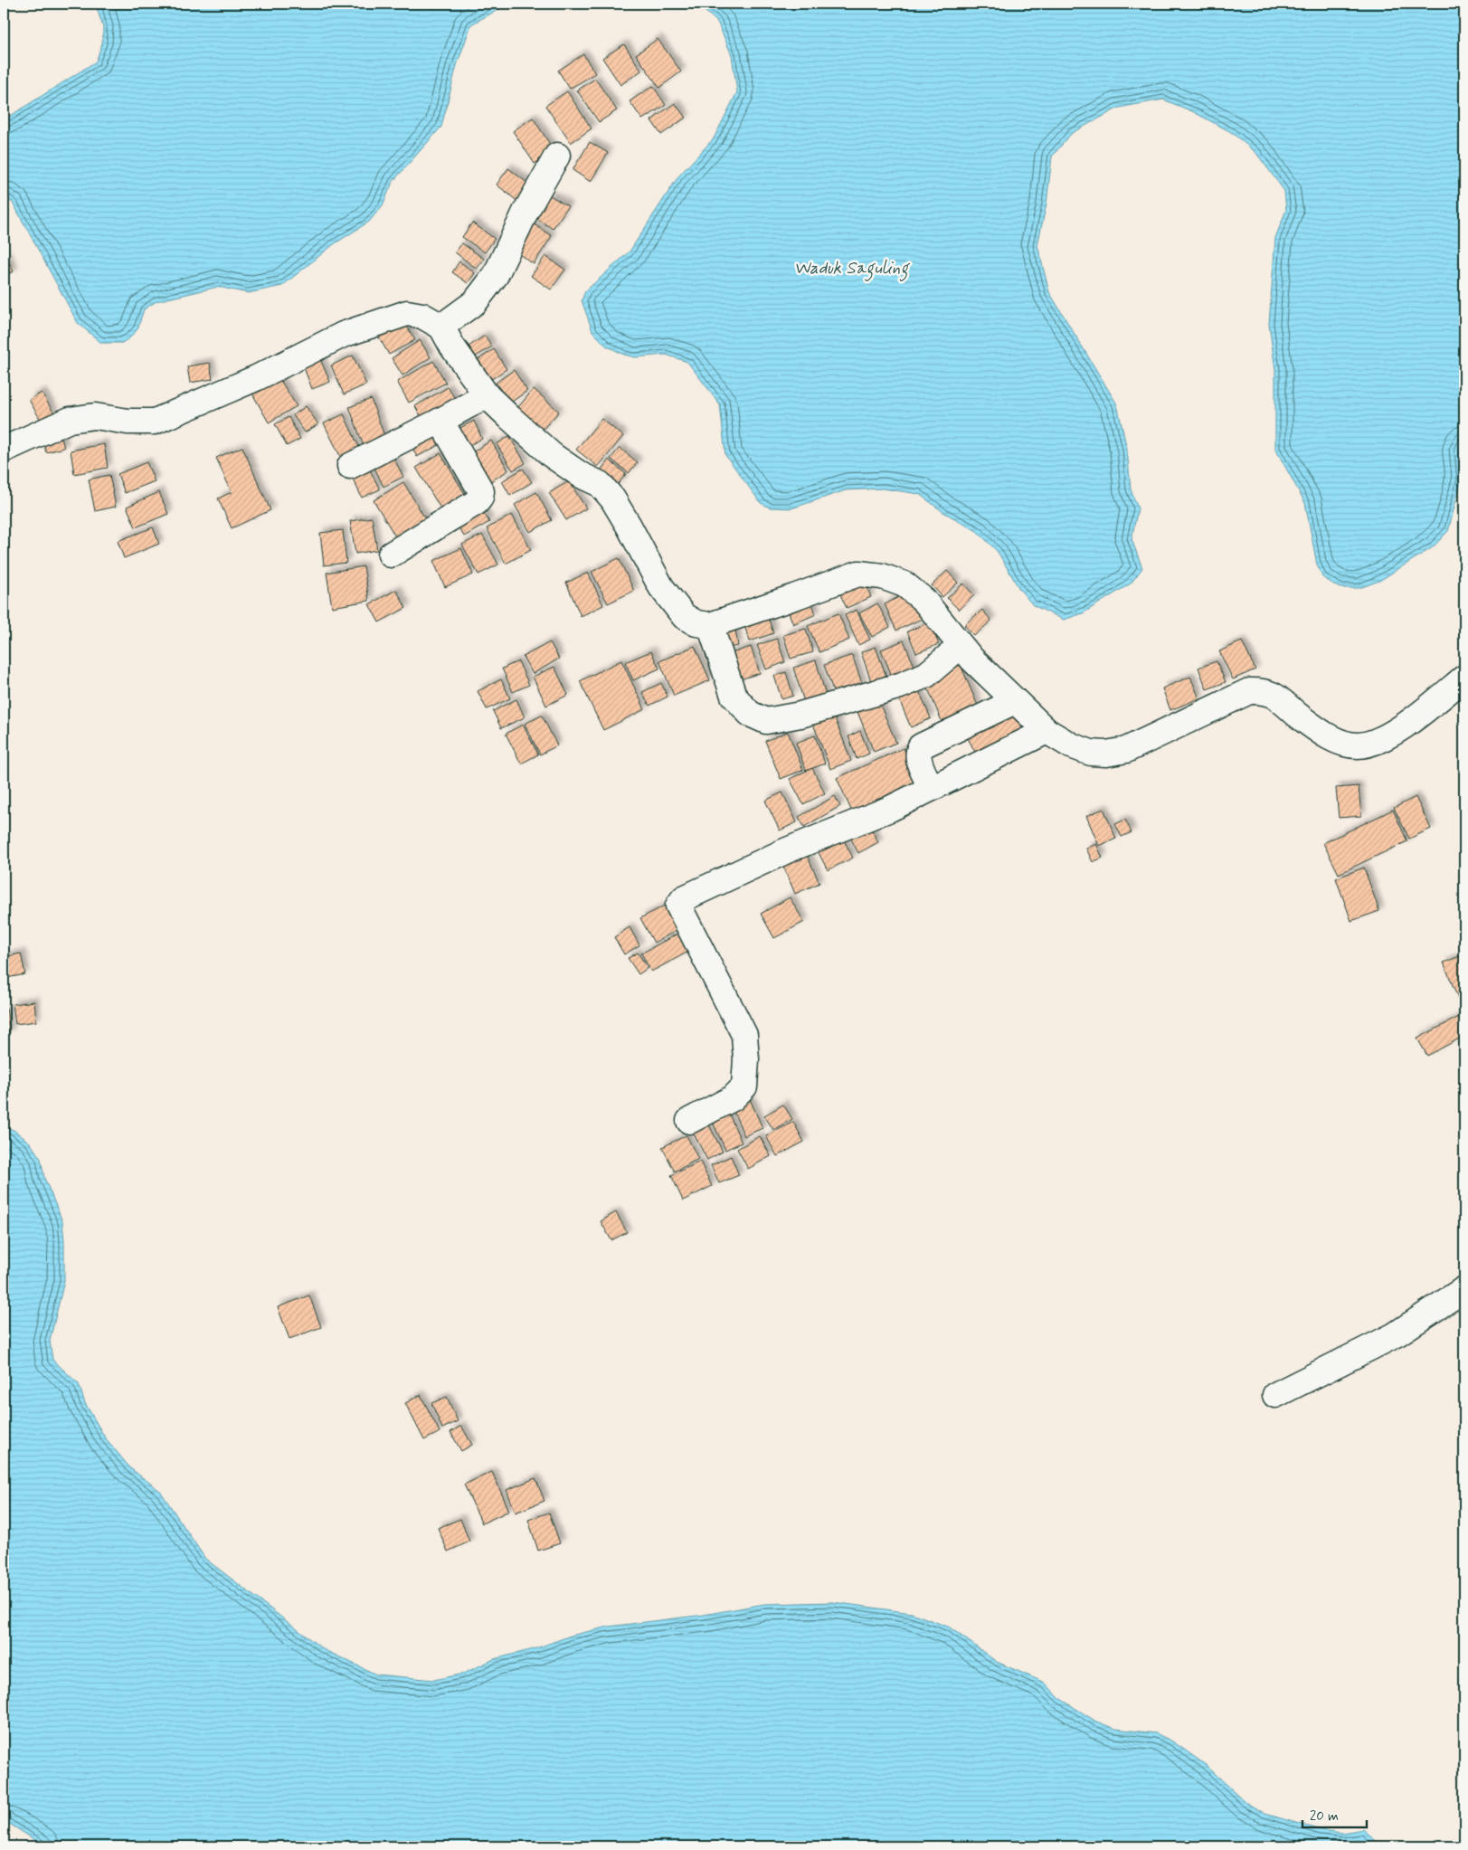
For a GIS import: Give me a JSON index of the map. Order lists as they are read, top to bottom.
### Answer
{
  "water": ["Waduk Saguling"],
  "scale_bar": "20 m"
}
